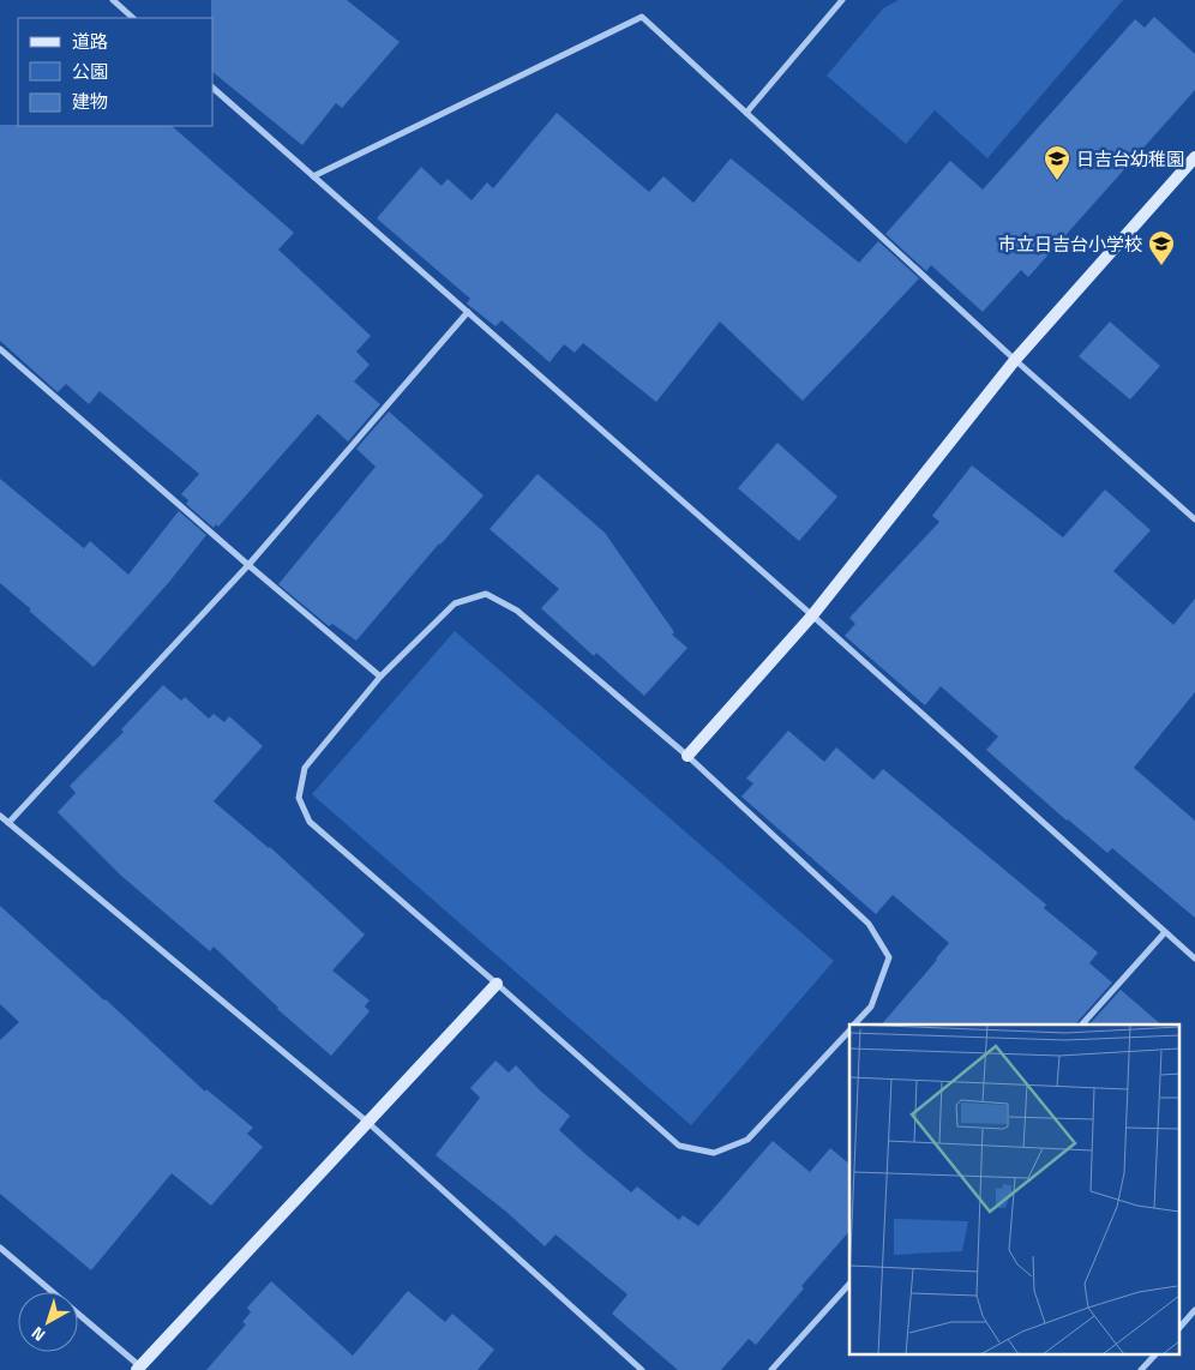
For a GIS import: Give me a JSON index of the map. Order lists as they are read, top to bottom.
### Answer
{
  "places": {
    "school or university": ["日吉台幼稚園", "市立日吉台小学校"]
  },
  "legend": ["道路", "公園", "建物"],
  "north": "bottom left"
}
